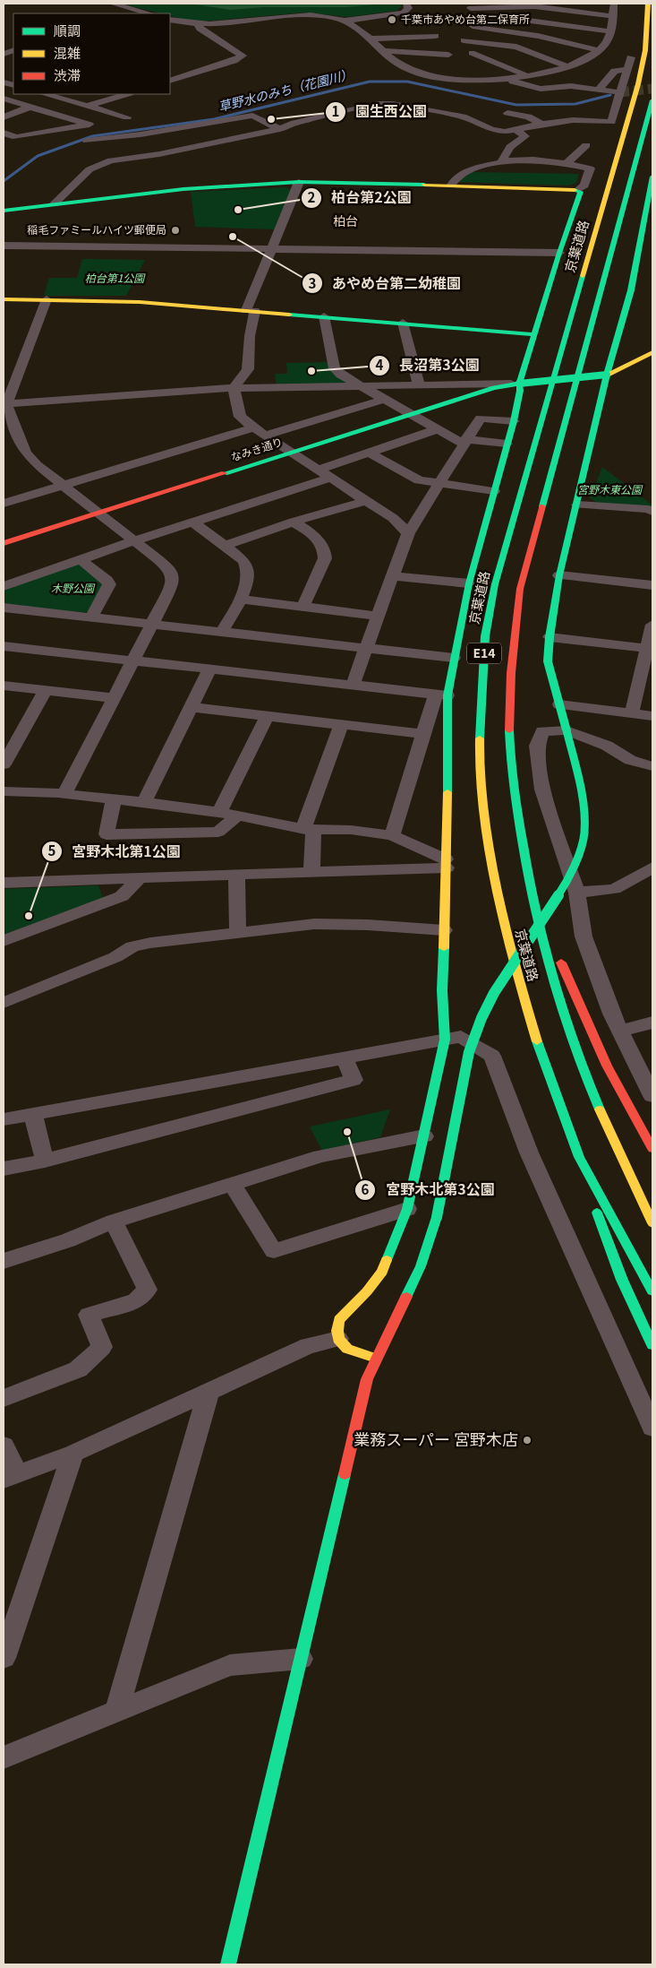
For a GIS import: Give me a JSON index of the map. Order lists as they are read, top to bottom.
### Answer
{
  "streets": {
    "main road": ["京葉道路", "なみき通り", "E14"]
  },
  "districts": ["柏台"],
  "water": ["草野水のみち（花園川）"],
  "parks": ["柏台第1公園", "宮野木東公園", "木野公園"],
  "places": [
    "千葉市あやめ台第二保育所",
    "園生西公園",
    "柏台第2公園",
    "稲毛ファミールハイツ郵便局",
    "あやめ台第二幼稚園",
    "長沼第3公園",
    "宮野木北第1公園",
    "宮野木北第3公園",
    "業務スーパー 宮野木店"
  ],
  "legend": ["順調", "混雑", "渋滞"]
}
